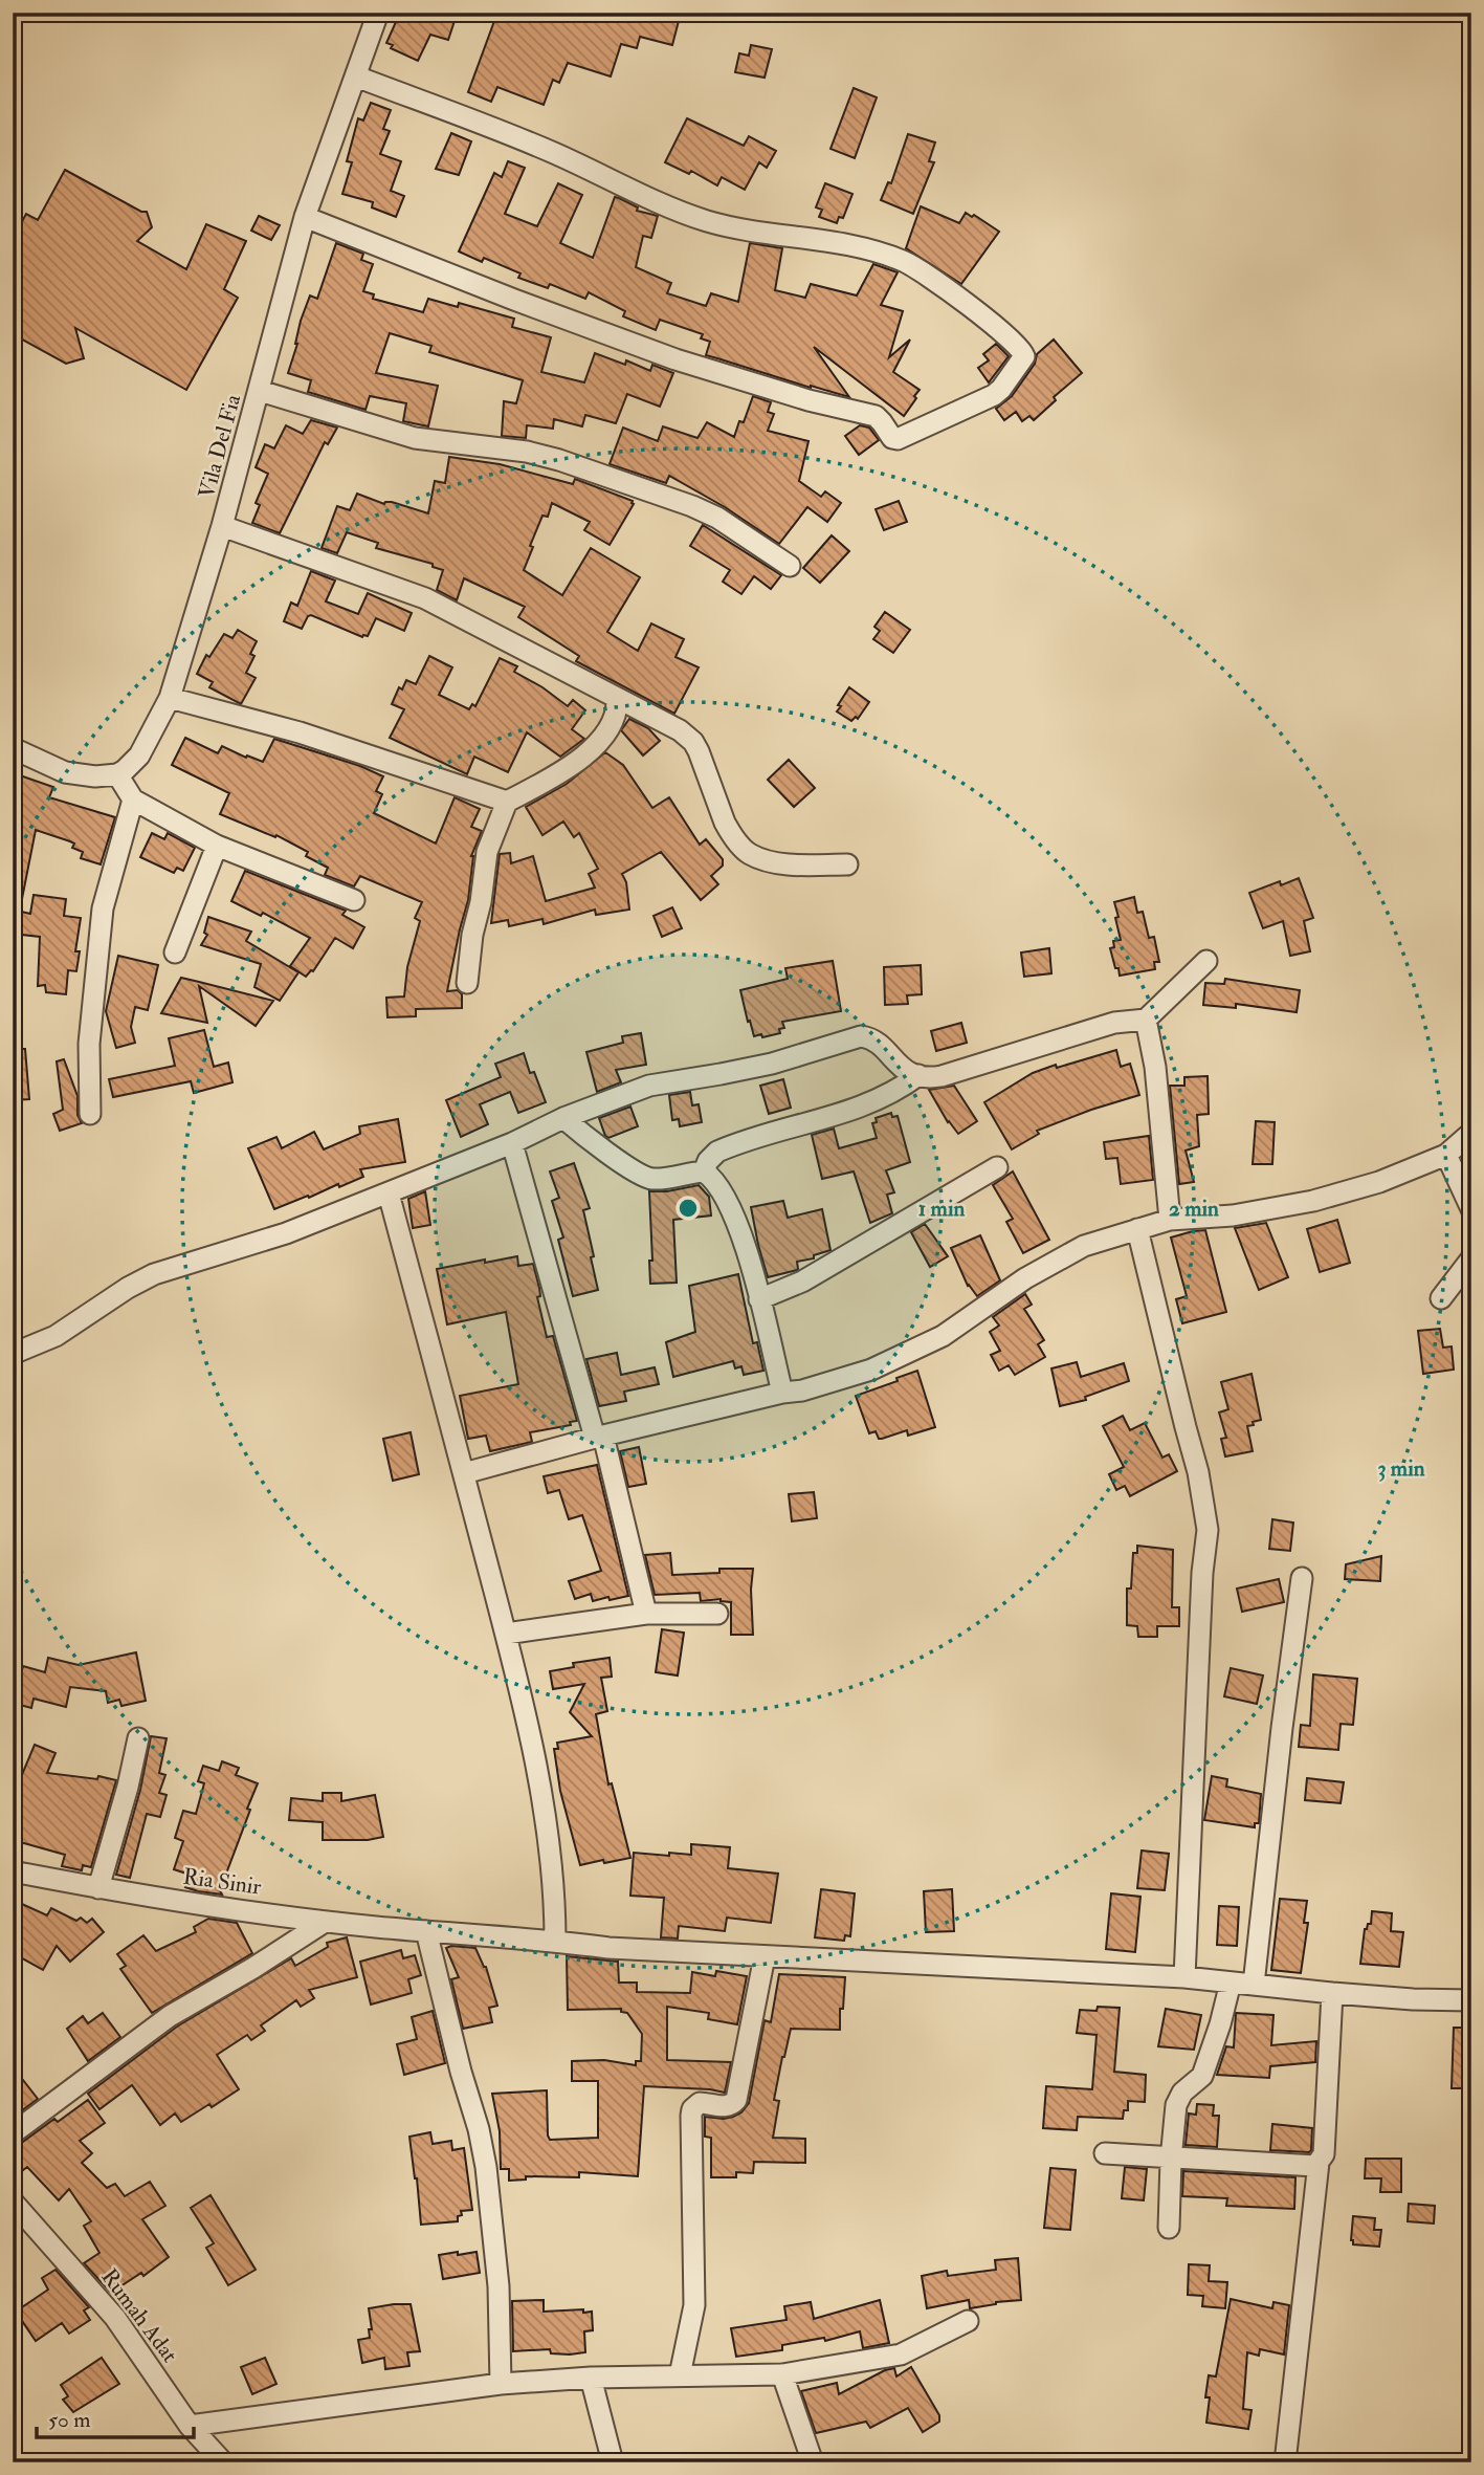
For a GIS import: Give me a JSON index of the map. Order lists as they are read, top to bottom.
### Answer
{
  "streets": {
    "street": ["Vila Del Fia", "Ria Sinir", "Rumah Adat"]
  },
  "scale_bar": "50 m",
  "rings": ["1 min", "2 min", "3 min"]
}
